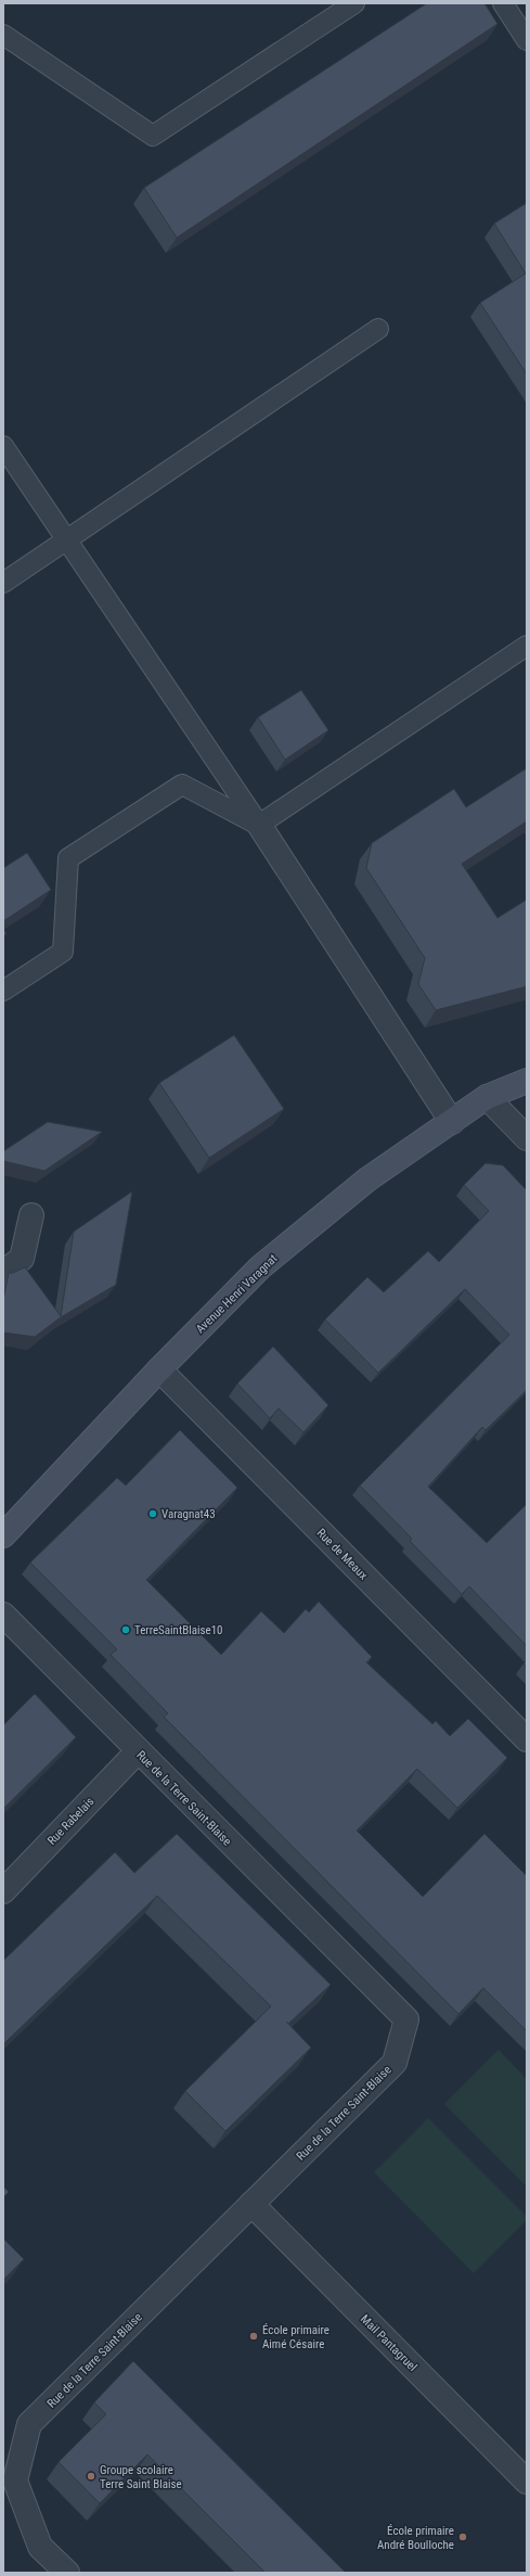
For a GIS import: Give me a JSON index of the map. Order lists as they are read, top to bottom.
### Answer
{
  "streets": {
    "street": [
      "Avenue Henri Varagnat",
      "Rue de Meaux",
      "Rue de la Terre Saint-Blaise",
      "Rue Rabelais",
      "Mail Pantagruel"
    ]
  },
  "crossings": [
    ["Avenue Henri Varagnat", "Rue de Meaux"],
    ["Rue de la Terre Saint-Blaise", "Rue Rabelais"],
    ["Rue de la Terre Saint-Blaise", "Mail Pantagruel"]
  ],
  "places": [
    "Varagnat43",
    "TerreSaintBlaise10",
    "École primaire Aimé Césaire",
    "Groupe scolaire Terre Saint Blaise",
    "École primaire André Boulloche"
  ]
}
